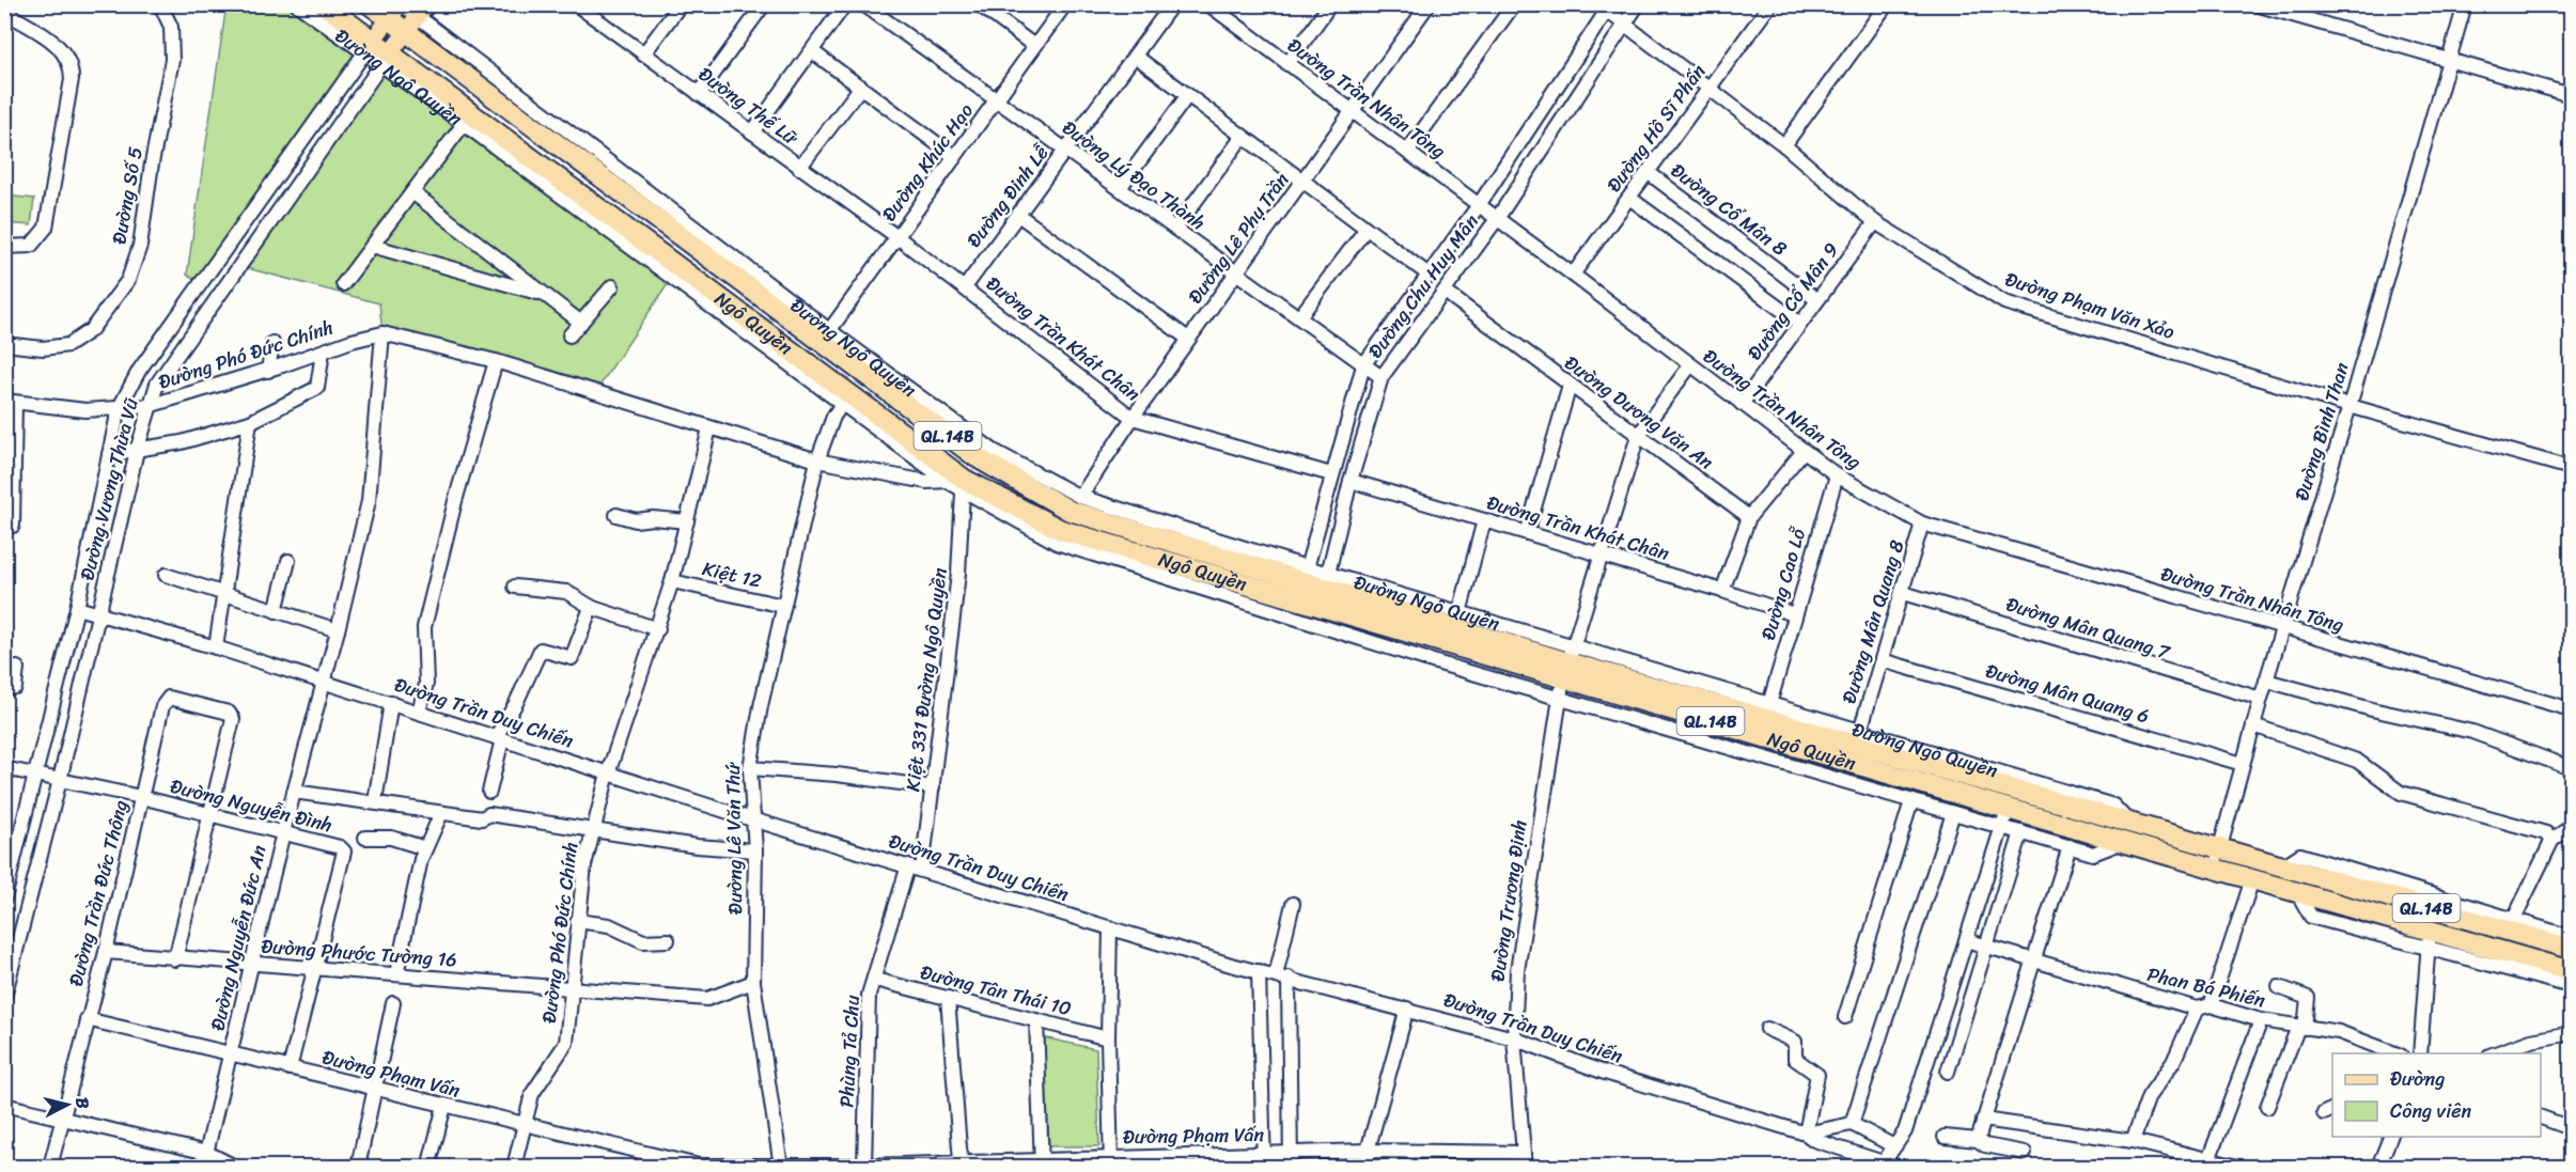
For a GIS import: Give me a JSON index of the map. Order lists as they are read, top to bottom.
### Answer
{
  "streets": {
    "highway": ["Đường Ngô Quyền", "Ngô Quyền", "QL.14B"],
    "street": [
      "Đường Trần Nhân Tông",
      "Đường Thế Lữ",
      "Đường Hồ Sĩ Phấn",
      "Đường Khúc Hạo",
      "Đường Lý Đạo Thành",
      "Đường Số 5",
      "Đường Đinh Lễ",
      "Đường Cổ Mân 8",
      "Đường Lê Phụ Trần",
      "Đường Chu Huy Mân",
      "Đường Cổ Mân 9",
      "Đường Phạm Văn Xảo",
      "Đường Trần Khát Chân",
      "Đường Phó Đức Chính",
      "Đường Dương Văn An",
      "Đường Bình Than",
      "Đường Vương Thừa Vũ",
      "Kiệt 12",
      "Đường Cao Lỗ",
      "Đường Mân Quang 8",
      "Đường Mân Quang 7",
      "Kiệt 331 Đường Ngô Quyền",
      "Đường Mân Quang 6",
      "Đường Trần Duy Chiến",
      "Đường Nguyễn Đình",
      "Đường Lê Văn Thứ",
      "Đường Trần Đức Thông",
      "Đường Trương Định",
      "Đường Nguyễn Đức An",
      "Đường Phước Tường 16",
      "Phan Bá Phiến",
      "Đường Tân Thái 10",
      "Phùng Tả Chu",
      "Đường Phạm Vấn"
    ]
  },
  "crossings": [
    ["Đường Ngô Quyền", "Đường Khúc Hạo"],
    ["Đường Ngô Quyền", "Đường Lê Phụ Trần"],
    ["Đường Ngô Quyền", "Đường Chu Huy Mân"],
    ["Đường Ngô Quyền", "Ngô Quyền"],
    ["Đường Ngô Quyền", "Đường Phó Đức Chính"],
    ["Đường Ngô Quyền", "Đường Bình Than"],
    ["Đường Ngô Quyền", "QL.14B"],
    ["Đường Ngô Quyền", "Đường Vương Thừa Vũ"],
    ["Đường Ngô Quyền", "Đường Cao Lỗ"],
    ["Đường Ngô Quyền", "Đường Mân Quang 8"],
    ["Đường Ngô Quyền", "Kiệt 331 Đường Ngô Quyền"],
    ["Đường Ngô Quyền", "Đường Lê Văn Thứ"],
    ["Đường Ngô Quyền", "Đường Trương Định"],
    ["Đường Trần Nhân Tông", "Đường Hồ Sĩ Phấn"],
    ["Đường Trần Nhân Tông", "Đường Lê Phụ Trần"],
    ["Đường Trần Nhân Tông", "Đường Chu Huy Mân"],
    ["Đường Trần Nhân Tông", "Đường Cổ Mân 9"],
    ["Đường Trần Nhân Tông", "Đường Bình Than"],
    ["Đường Trần Nhân Tông", "Đường Cao Lỗ"],
    ["Đường Trần Nhân Tông", "Đường Mân Quang 8"],
    ["Đường Trần Nhân Tông", "Đường Trương Định"],
    ["Đường Thế Lữ", "Đường Khúc Hạo"],
    ["Đường Thế Lữ", "Đường Trần Khát Chân"],
    ["Đường Hồ Sĩ Phấn", "Đường Cổ Mân 8"],
    ["Đường Hồ Sĩ Phấn", "Đường Phạm Văn Xảo"],
    ["Đường Khúc Hạo", "Đường Lý Đạo Thành"],
    ["Đường Khúc Hạo", "Ngô Quyền"],
    ["Đường Khúc Hạo", "Đường Trần Khát Chân"],
    ["Đường Lý Đạo Thành", "Đường Đinh Lễ"],
    ["Đường Lý Đạo Thành", "Đường Lê Phụ Trần"],
    ["Đường Lý Đạo Thành", "Đường Chu Huy Mân"],
    ["Đường Đinh Lễ", "Đường Trần Khát Chân"],
    ["Đường Cổ Mân 8", "Đường Cổ Mân 9"],
    ["Đường Lê Phụ Trần", "Đường Trần Khát Chân"],
    ["Đường Chu Huy Mân", "Đường Phạm Văn Xảo"],
    ["Đường Chu Huy Mân", "Ngô Quyền"],
    ["Đường Chu Huy Mân", "Đường Trần Khát Chân"],
    ["Đường Chu Huy Mân", "Đường Dương Văn An"],
    ["Đường Cổ Mân 9", "Đường Phạm Văn Xảo"],
    ["Đường Phạm Văn Xảo", "Đường Bình Than"],
    ["Ngô Quyền", "Đường Phó Đức Chính"],
    ["Ngô Quyền", "Đường Bình Than"],
    ["Ngô Quyền", "QL.14B"],
    ["Ngô Quyền", "Đường Vương Thừa Vũ"],
    ["Ngô Quyền", "Kiệt 331 Đường Ngô Quyền"],
    ["Ngô Quyền", "Đường Trương Định"],
    ["Đường Trần Khát Chân", "Đường Cao Lỗ"],
    ["Đường Trần Khát Chân", "Đường Trương Định"],
    ["Đường Phó Đức Chính", "Đường Vương Thừa Vũ"],
    ["Đường Phó Đức Chính", "Kiệt 12"],
    ["Đường Phó Đức Chính", "Kiệt 331 Đường Ngô Quyền"],
    ["Đường Phó Đức Chính", "Đường Trần Duy Chiến"],
    ["Đường Phó Đức Chính", "Đường Lê Văn Thứ"],
    ["Đường Phó Đức Chính", "Đường Phước Tường 16"],
    ["Đường Phó Đức Chính", "Đường Phạm Vấn"],
    ["Đường Dương Văn An", "Đường Trương Định"],
    ["Đường Bình Than", "QL.14B"],
    ["Đường Bình Than", "Đường Mân Quang 7"],
    ["Đường Bình Than", "Đường Mân Quang 6"],
    ["Đường Vương Thừa Vũ", "Đường Trần Duy Chiến"],
    ["Đường Vương Thừa Vũ", "Đường Nguyễn Đình"],
    ["Kiệt 12", "Đường Lê Văn Thứ"],
    ["Đường Mân Quang 8", "Đường Mân Quang 7"],
    ["Đường Mân Quang 8", "Đường Mân Quang 6"],
    ["Kiệt 331 Đường Ngô Quyền", "Đường Trần Duy Chiến"],
    ["Đường Trần Duy Chiến", "Đường Lê Văn Thứ"],
    ["Đường Trần Duy Chiến", "Đường Trương Định"],
    ["Đường Trần Duy Chiến", "Đường Nguyễn Đức An"],
    ["Đường Trần Duy Chiến", "Phùng Tả Chu"],
    ["Đường Nguyễn Đình", "Đường Trần Đức Thông"],
    ["Đường Nguyễn Đình", "Đường Nguyễn Đức An"],
    ["Đường Nguyễn Đình", "Đường Phước Tường 16"],
    ["Đường Nguyễn Đình", "Đường Phạm Vấn"],
    ["Đường Lê Văn Thứ", "Đường Phước Tường 16"],
    ["Đường Lê Văn Thứ", "Đường Phạm Vấn"],
    ["Đường Trần Đức Thông", "Đường Phước Tường 16"],
    ["Đường Trần Đức Thông", "Đường Phạm Vấn"],
    ["Đường Trương Định", "Đường Phạm Vấn"],
    ["Đường Nguyễn Đức An", "Đường Phước Tường 16"],
    ["Đường Nguyễn Đức An", "Đường Phạm Vấn"],
    ["Đường Tân Thái 10", "Phùng Tả Chu"],
    ["Phùng Tả Chu", "Đường Phạm Vấn"]
  ],
  "legend": ["Đường", "Công viên"],
  "north": "right"
}
